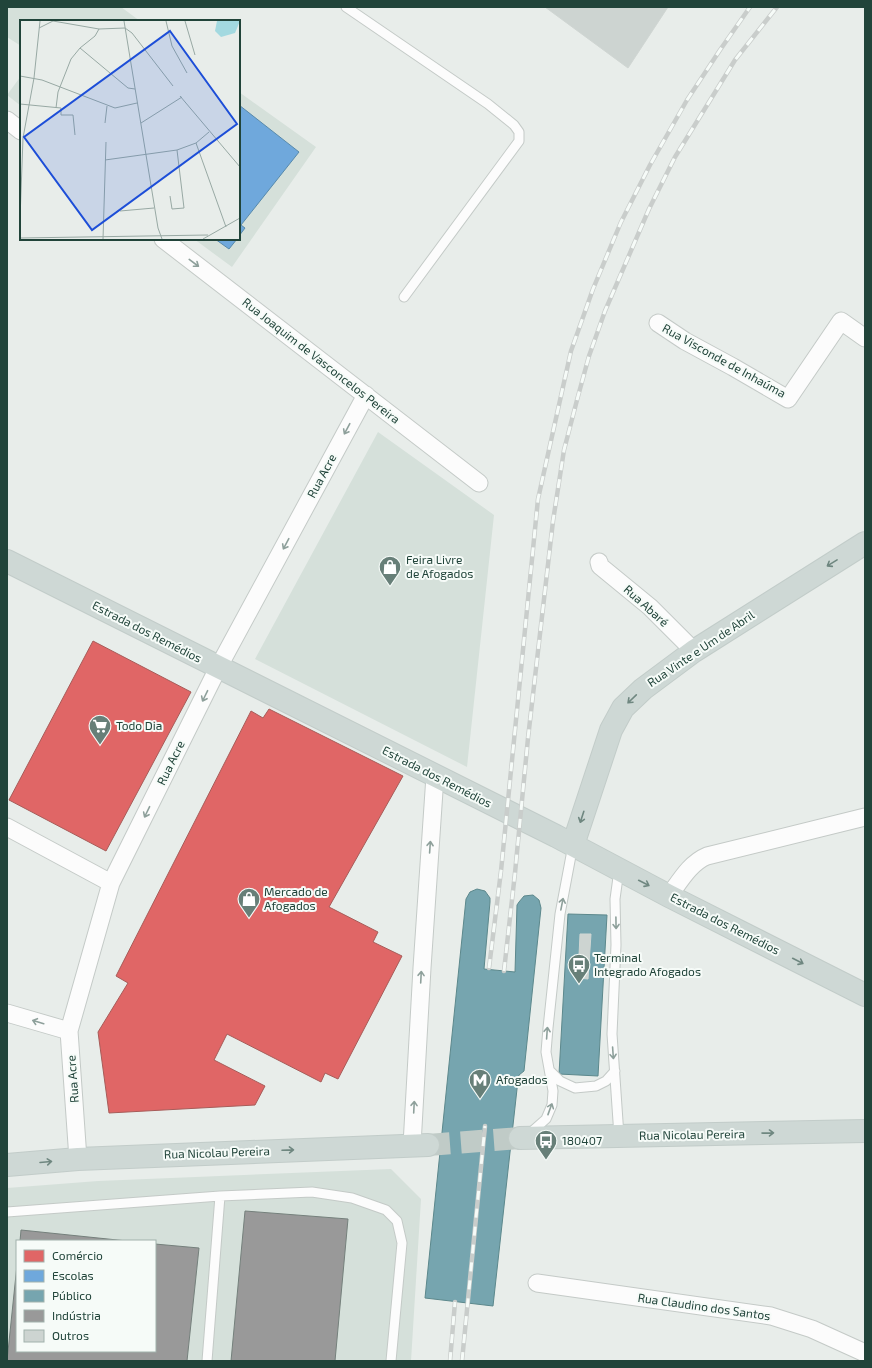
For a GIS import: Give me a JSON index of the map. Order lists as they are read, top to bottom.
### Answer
{
  "streets": {
    "main road": ["Estrada dos Remédios", "Rua Vinte e Um de Abril", "Rua Nicolau Pereira"],
    "street": [
      "Rua Joaquim de Vasconcelos Pereira",
      "Rua Visconde de Inhaúma",
      "Rua Acre",
      "Rua Abaré",
      "Rua Claudino dos Santos"
    ]
  },
  "crossings": [
    ["Rua Joaquim de Vasconcelos Pereira", "Rua Acre"],
    ["Rua Acre", "Estrada dos Remédios"],
    ["Rua Acre", "Rua Nicolau Pereira"],
    ["Rua Abaré", "Rua Vinte e Um de Abril"],
    ["Estrada dos Remédios", "Rua Vinte e Um de Abril"]
  ],
  "one_way": [
    "Rua Joaquim de Vasconcelos Pereira",
    "Rua Acre",
    "Rua Vinte e Um de Abril",
    "Rua Nicolau Pereira"
  ],
  "places": {
    "shop": ["Feira Livre de Afogados", "Mercado de Afogados"],
    "supermarket": ["Todo Dia"],
    "bus stop": ["Terminal Integrado Afogados", "180407"],
    "metro station": ["Afogados"]
  },
  "legend": [
    "Comércio",
    "Escolas",
    "Público",
    "Indústria",
    "Outros"
  ]
}
